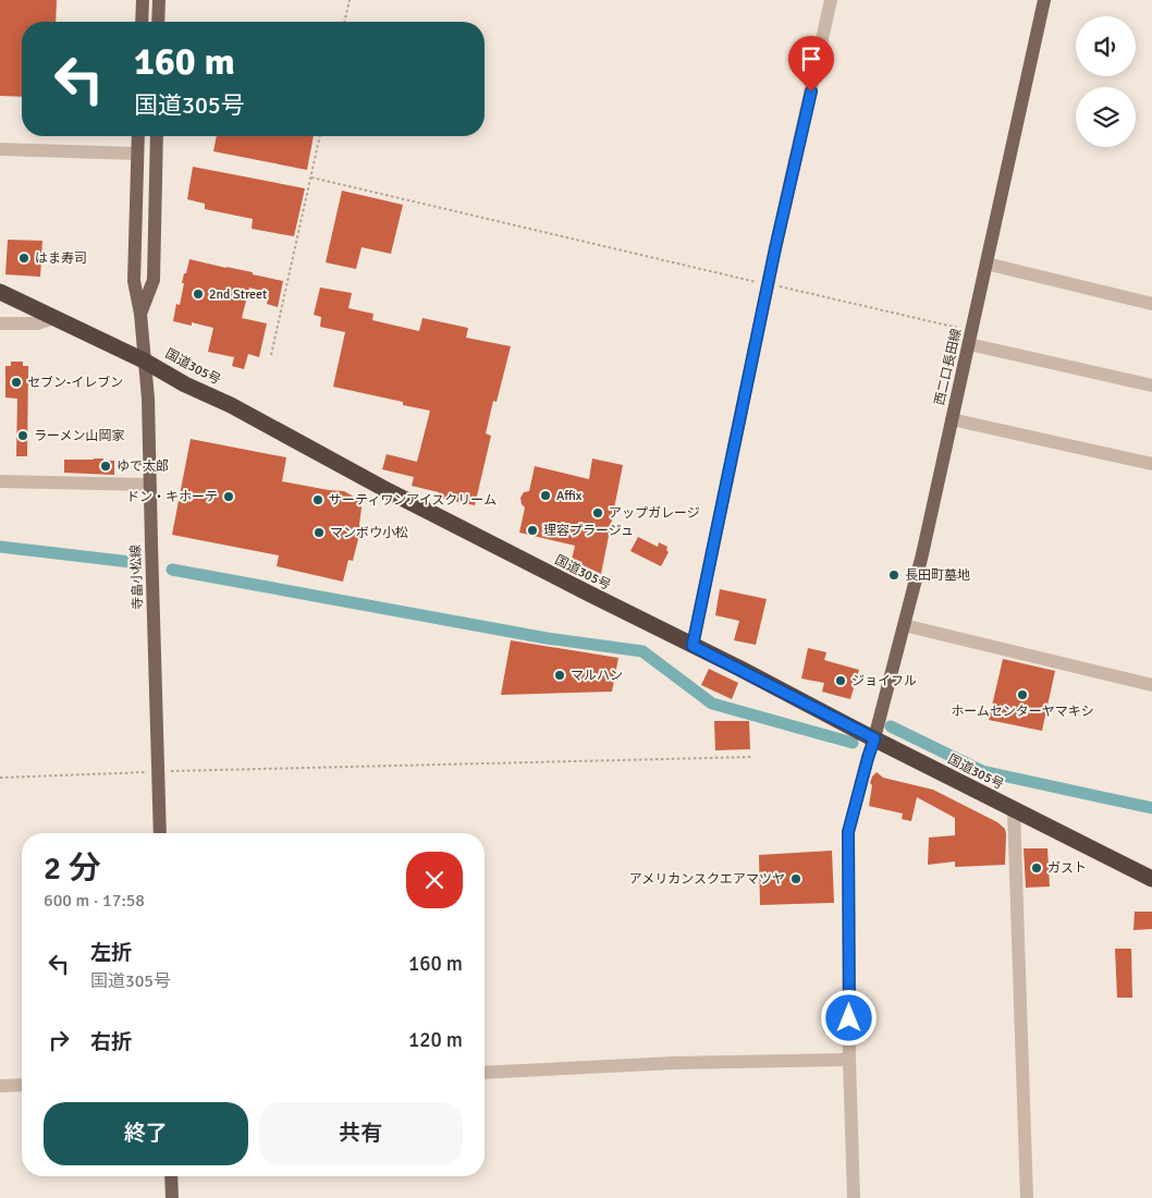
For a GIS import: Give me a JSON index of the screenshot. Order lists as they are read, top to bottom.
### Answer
{
  "streets": {
    "highway": ["国道305号"],
    "main road": ["西二口長田線", "寺畠小松線"]
  },
  "crossings": [
    ["国道305号", "西二口長田線"],
    ["国道305号", "寺畠小松線"]
  ],
  "places": [
    "はま寿司",
    "2nd Street",
    "セブン-イレブン",
    "ラーメン山岡家",
    "ゆで太郎",
    "Affix",
    "ドン・キホーテ",
    "サーティワンアイスクリーム",
    "アップガレージ",
    "理容プラージュ",
    "マンボウ小松",
    "長田町墓地",
    "マルハン",
    "ジョイフル",
    "ホームセンターヤマキシ",
    "ガスト",
    "アメリカンスクエアマツヤ"
  ],
  "page": {
    "turn": ["160 m", "国道305号"],
    "heading": ["2 分", "600 m · 17:58"],
    "list": [
      {
        "name": "左折",
        "note": "国道305号",
        "value": "160 m"
      },
      {
        "name": "右折",
        "value": "120 m"
      }
    ],
    "buttons": ["終了", "共有"]
  }
}
